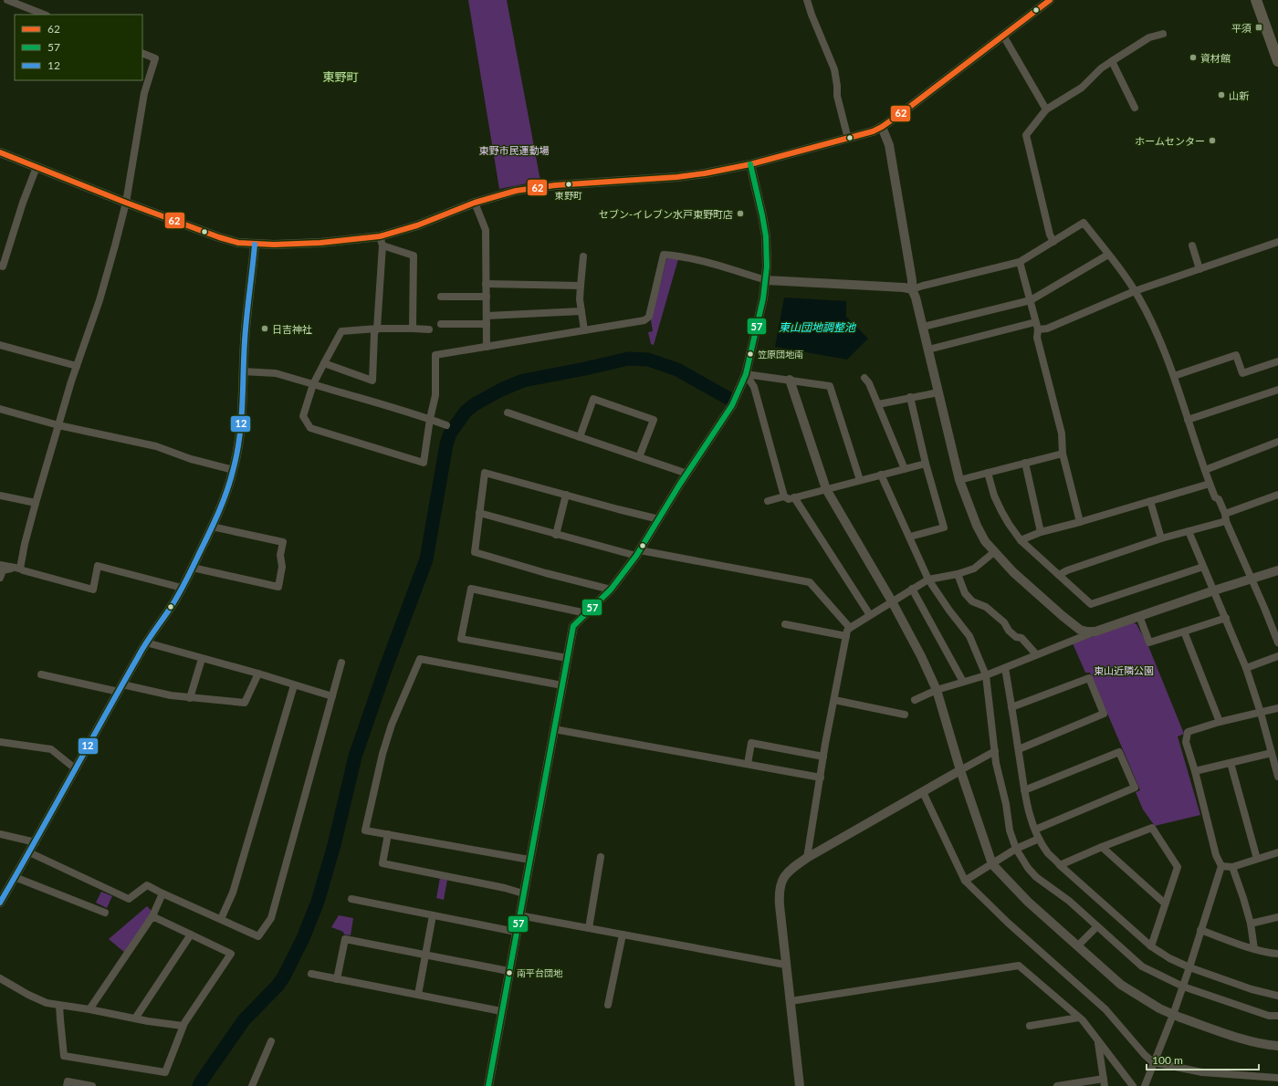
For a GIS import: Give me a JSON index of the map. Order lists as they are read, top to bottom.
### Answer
{
  "districts": ["東野町"],
  "water": ["東山団地調整池"],
  "parks": ["東野市民運動場", "東山近隣公園"],
  "places": {
    "transit": ["平須"],
    "other": [
      "資材館",
      "山新",
      "ホームセンター",
      "東野町",
      "セブン-イレブン水戸東野町店",
      "日吉神社",
      "笠原団地南",
      "南平台団地"
    ]
  },
  "lines": ["transit line 62", "transit line 57", "transit line 12"],
  "legend": ["62", "57", "12"],
  "scale_bar": "100 m"
}
